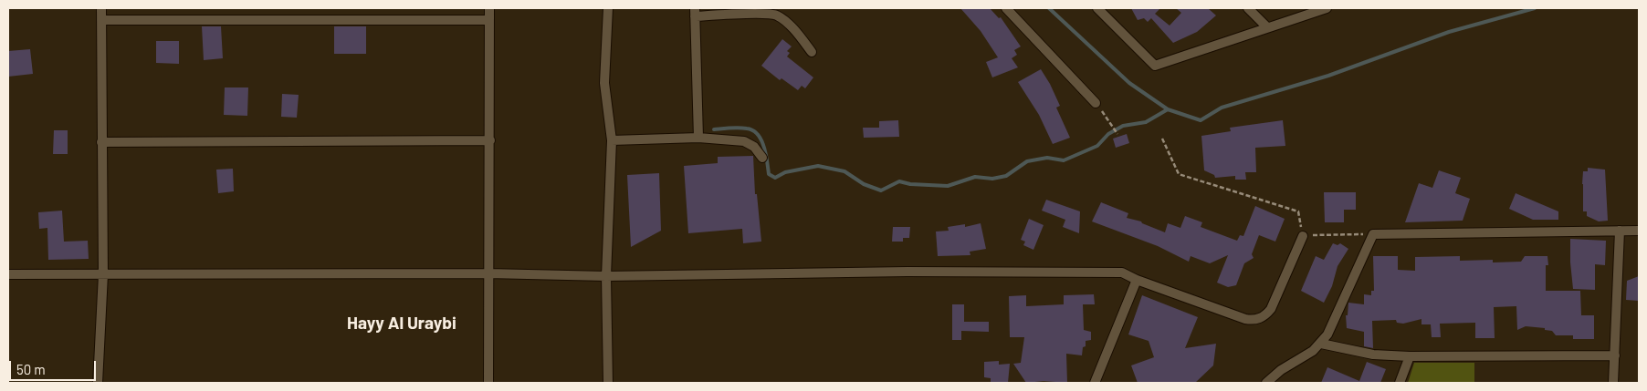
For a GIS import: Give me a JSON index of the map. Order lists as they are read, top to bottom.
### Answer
{
  "districts": ["Hayy Al Uraybi"],
  "scale_bar": "50 m"
}
